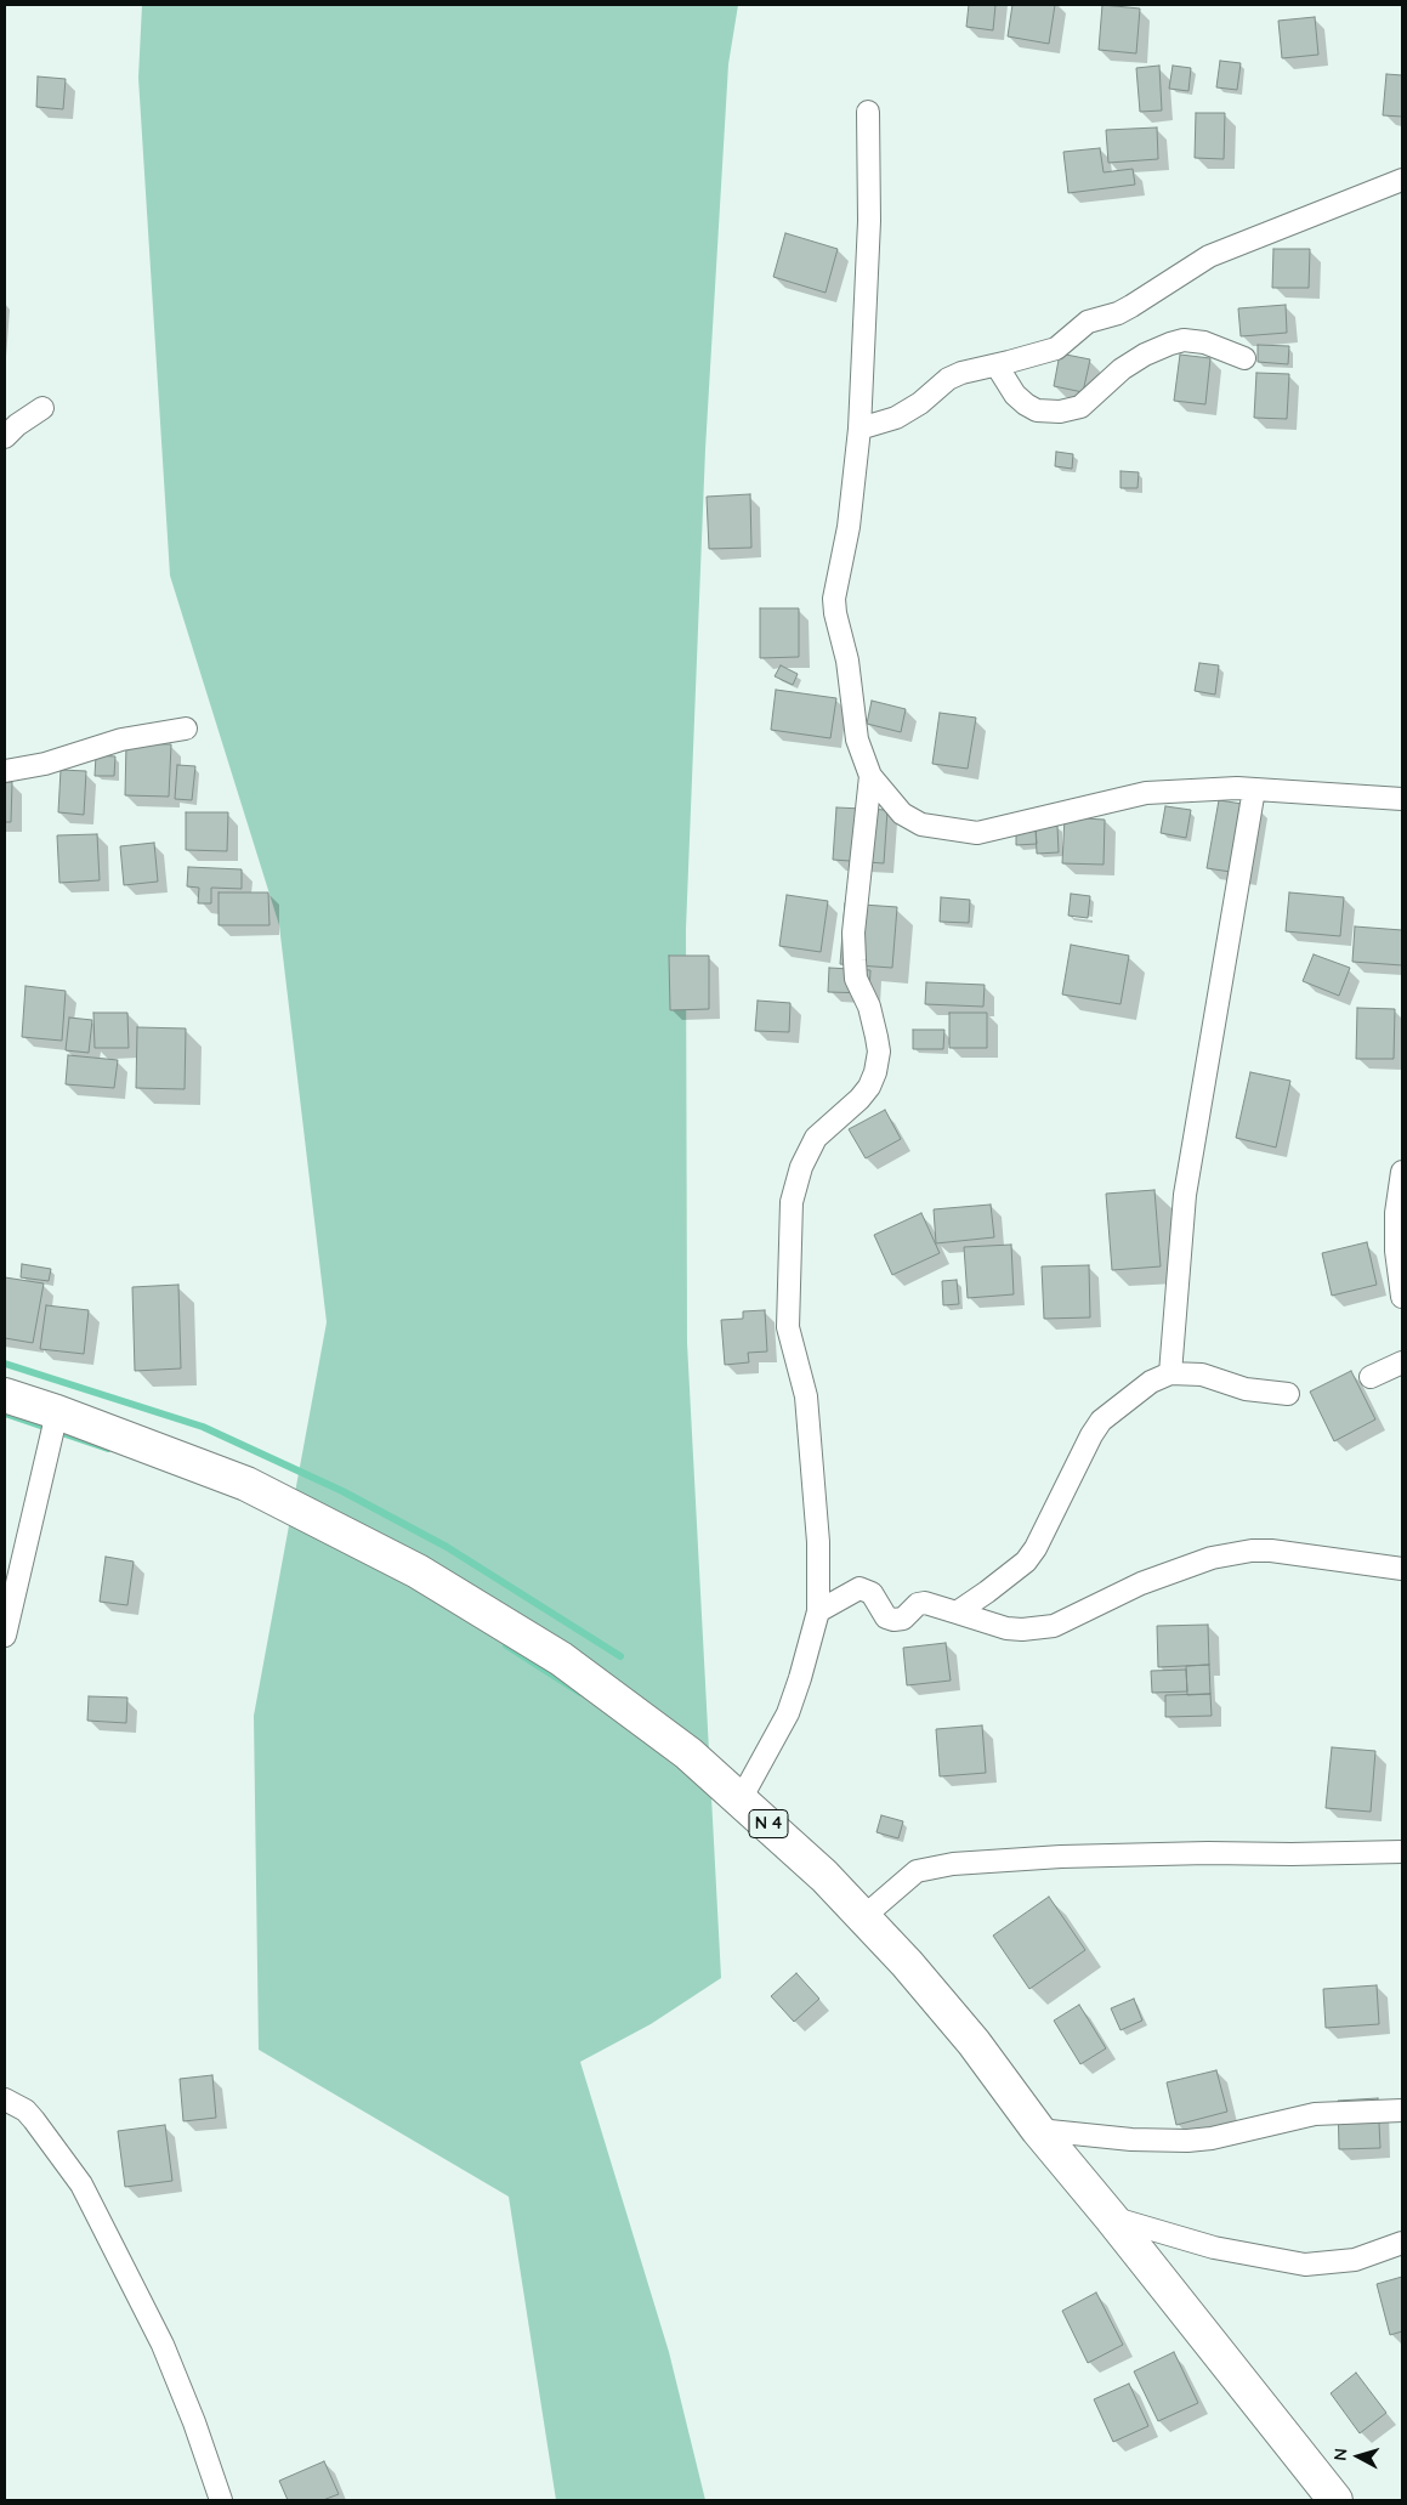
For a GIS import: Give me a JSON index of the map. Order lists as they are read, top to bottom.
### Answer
{
  "streets": {
    "highway": ["N 4"]
  },
  "north": "left"
}
